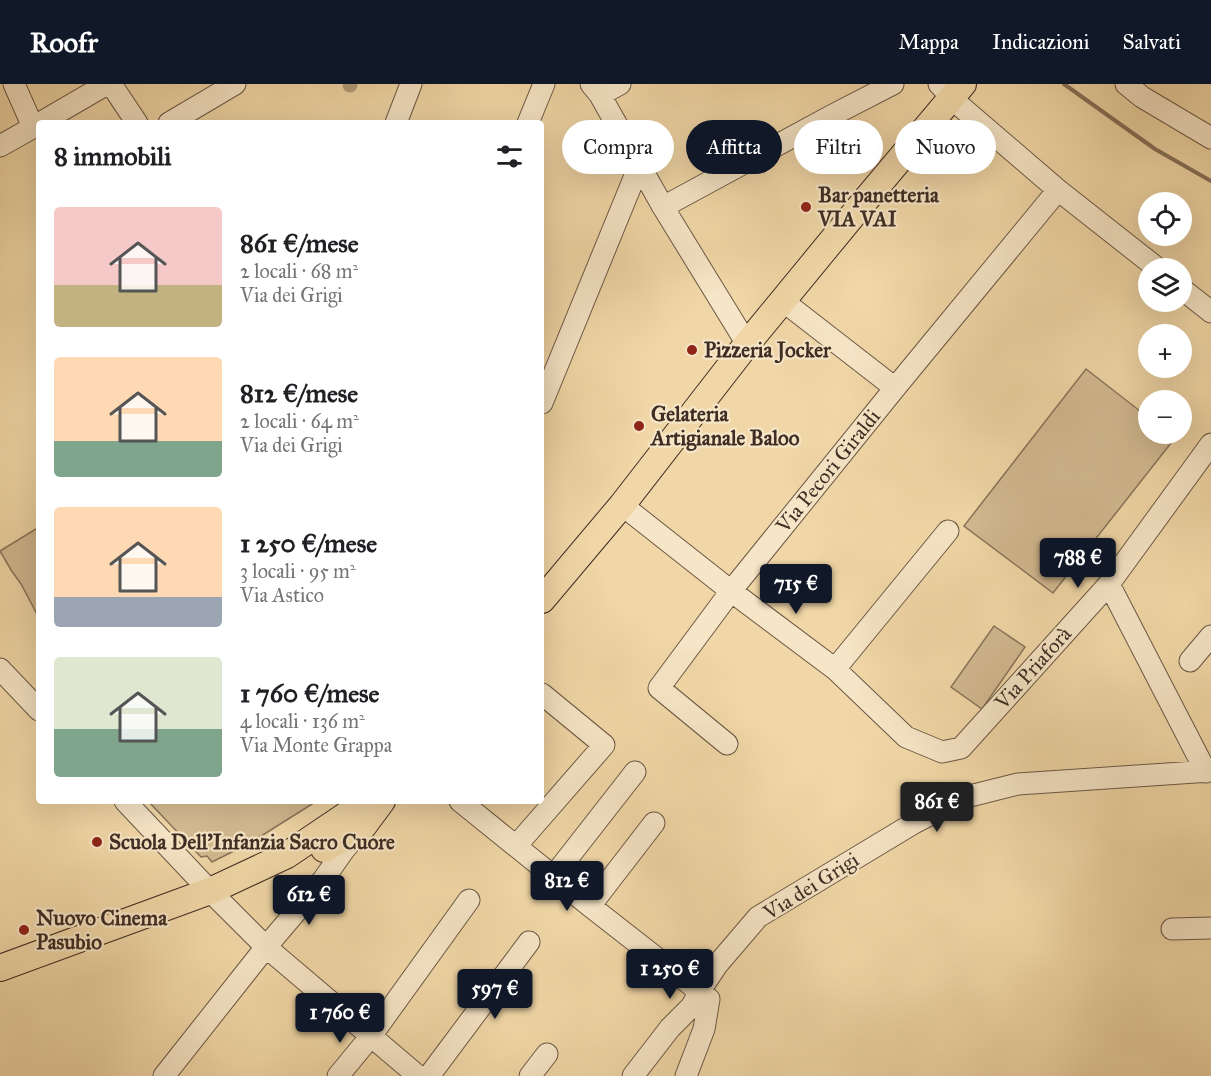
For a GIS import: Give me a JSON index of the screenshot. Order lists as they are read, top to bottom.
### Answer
{
  "streets": {
    "street": ["Via Pecori Giraldi", "Via Priaforà", "Via dei Grigi"]
  },
  "places": [
    "Bar panetteria VIA VAI",
    "Pizzeria Jocker",
    "Gelateria Artigianale Baloo",
    "Scuola Dell'Infanzia Sacro Cuore",
    "Nuovo Cinema Pasubio"
  ],
  "page": {
    "header": "Roofr",
    "nav": ["Mappa", "Indicazioni", "Salvati"],
    "chip": [
      "Compra",
      "Affitta",
      "Filtri",
      "Nuovo"
    ],
    "heading": "8 immobili",
    "map_buttons": ["+", "−"],
    "list": [
      {
        "name": "861 €/mese",
        "note": "2 locali · 68 m² · Via dei Grigi"
      },
      {
        "name": "812 €/mese",
        "note": "2 locali · 64 m² · Via dei Grigi"
      },
      {
        "name": "1 250 €/mese",
        "note": "3 locali · 95 m² · Via Astico"
      },
      {
        "name": "1 760 €/mese",
        "note": "4 locali · 136 m² · Via Monte Grappa"
      }
    ],
    "price": [
      "788 €",
      "715 €",
      "861 €",
      "812 €",
      "612 €",
      "1 250 €",
      "597 €",
      "1 760 €"
    ]
  }
}
